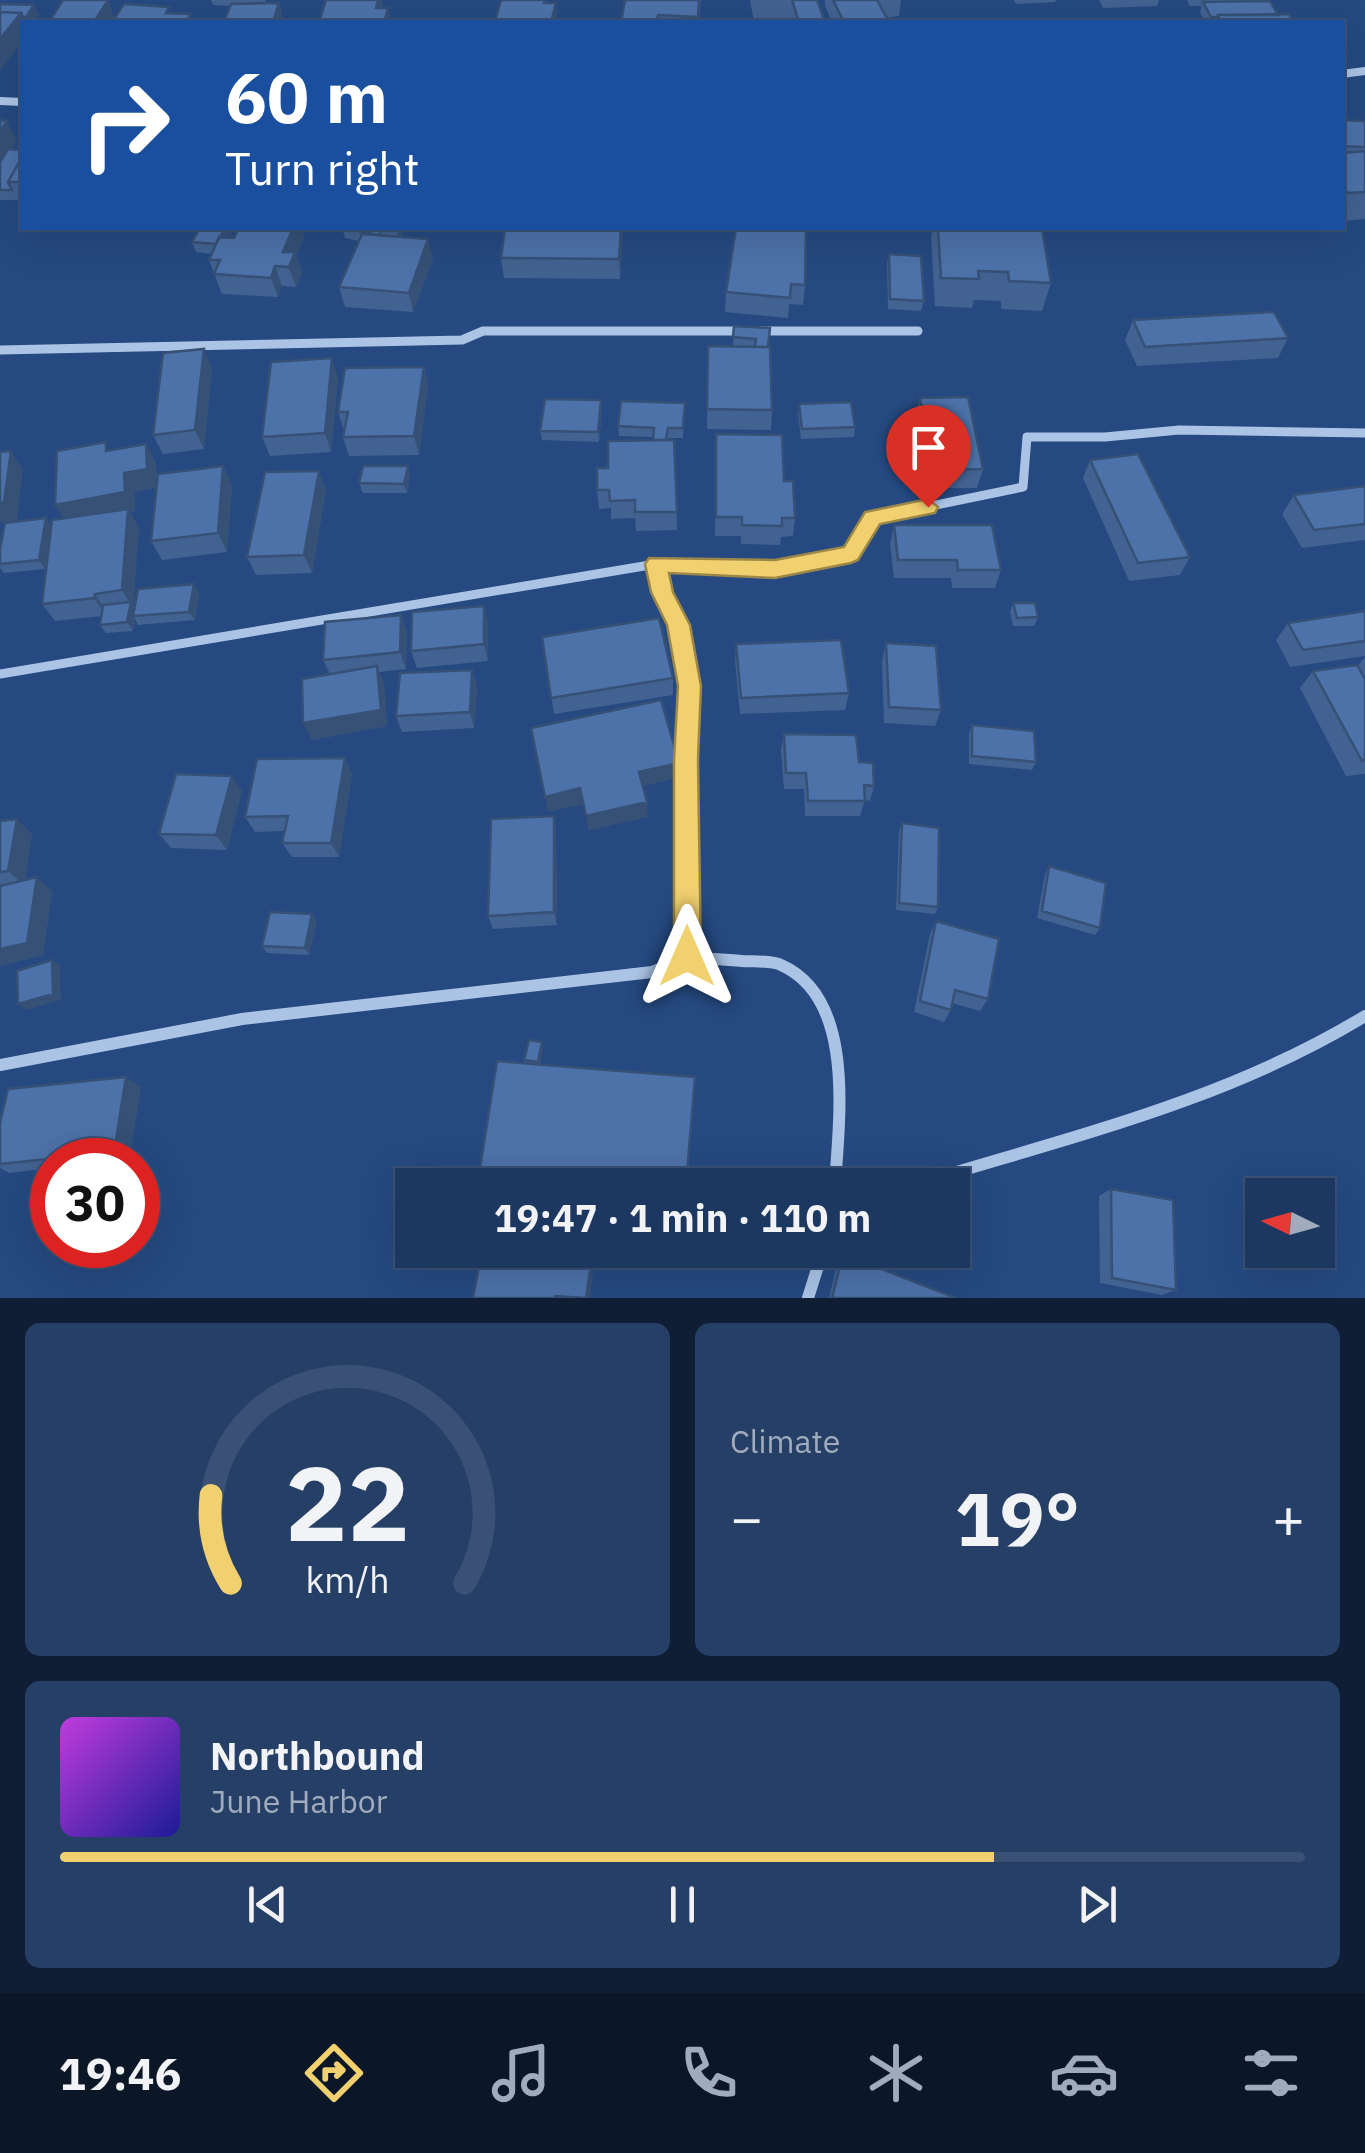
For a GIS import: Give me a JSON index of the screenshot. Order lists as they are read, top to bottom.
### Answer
{
  "north": "left",
  "page": {
    "turn": ["60 m", "Turn right"],
    "limit": "30",
    "trip": "19:47 · 1 min · 110 m",
    "tile": "Climate",
    "heat": ["−", "19°", "+"],
    "song": ["Northbound", "June Harbor"],
    "tabs": "19:46",
    "gauge": ["22", "km/h"]
  }
}
